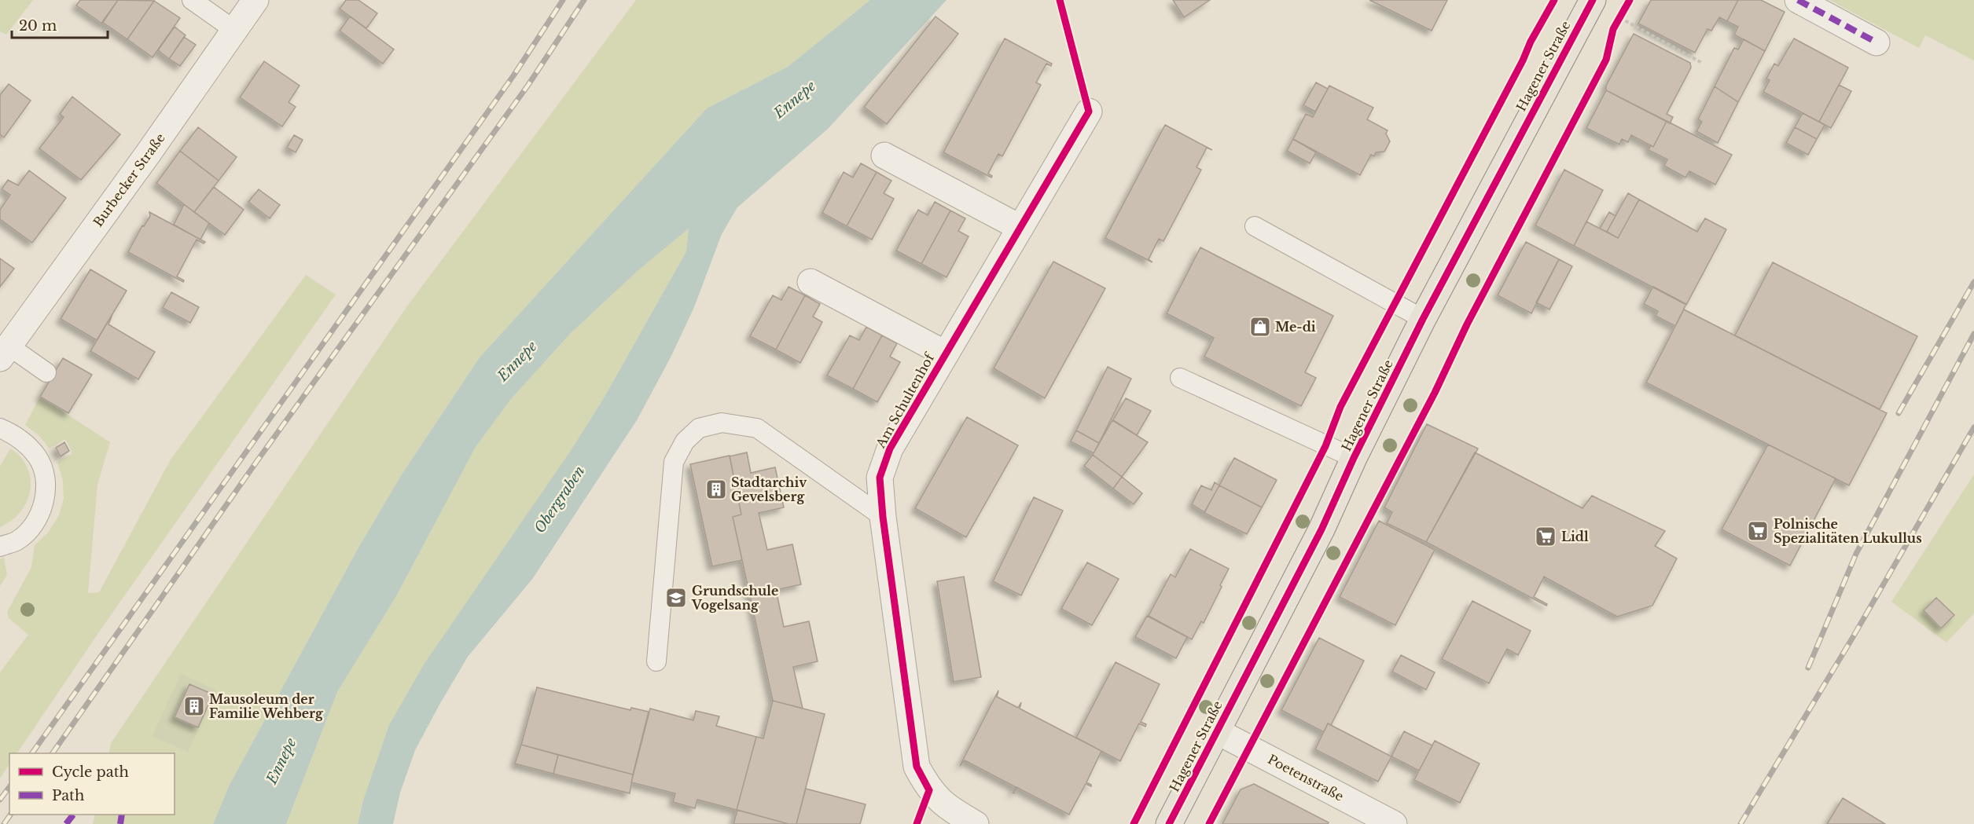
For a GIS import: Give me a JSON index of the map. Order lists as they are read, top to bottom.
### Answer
{
  "streets": {
    "main road": ["Hagener Straße"],
    "street": ["Burbecker Straße", "Am Schultenhof", "Poetenstraße"]
  },
  "crossings": [
    ["Hagener Straße", "Poetenstraße"]
  ],
  "water": ["Ennepe", "Obergraben"],
  "places": {
    "shop": ["Me-di"],
    "building": ["Stadtarchiv Gevelsberg", "Mausoleum der Familie Wehberg"],
    "supermarket": ["Polnische Spezialitäten Lukullus", "Lidl"],
    "school or university": ["Grundschule Vogelsang"]
  },
  "legend": ["Cycle path", "Path"],
  "scale_bar": "20 m"
}
